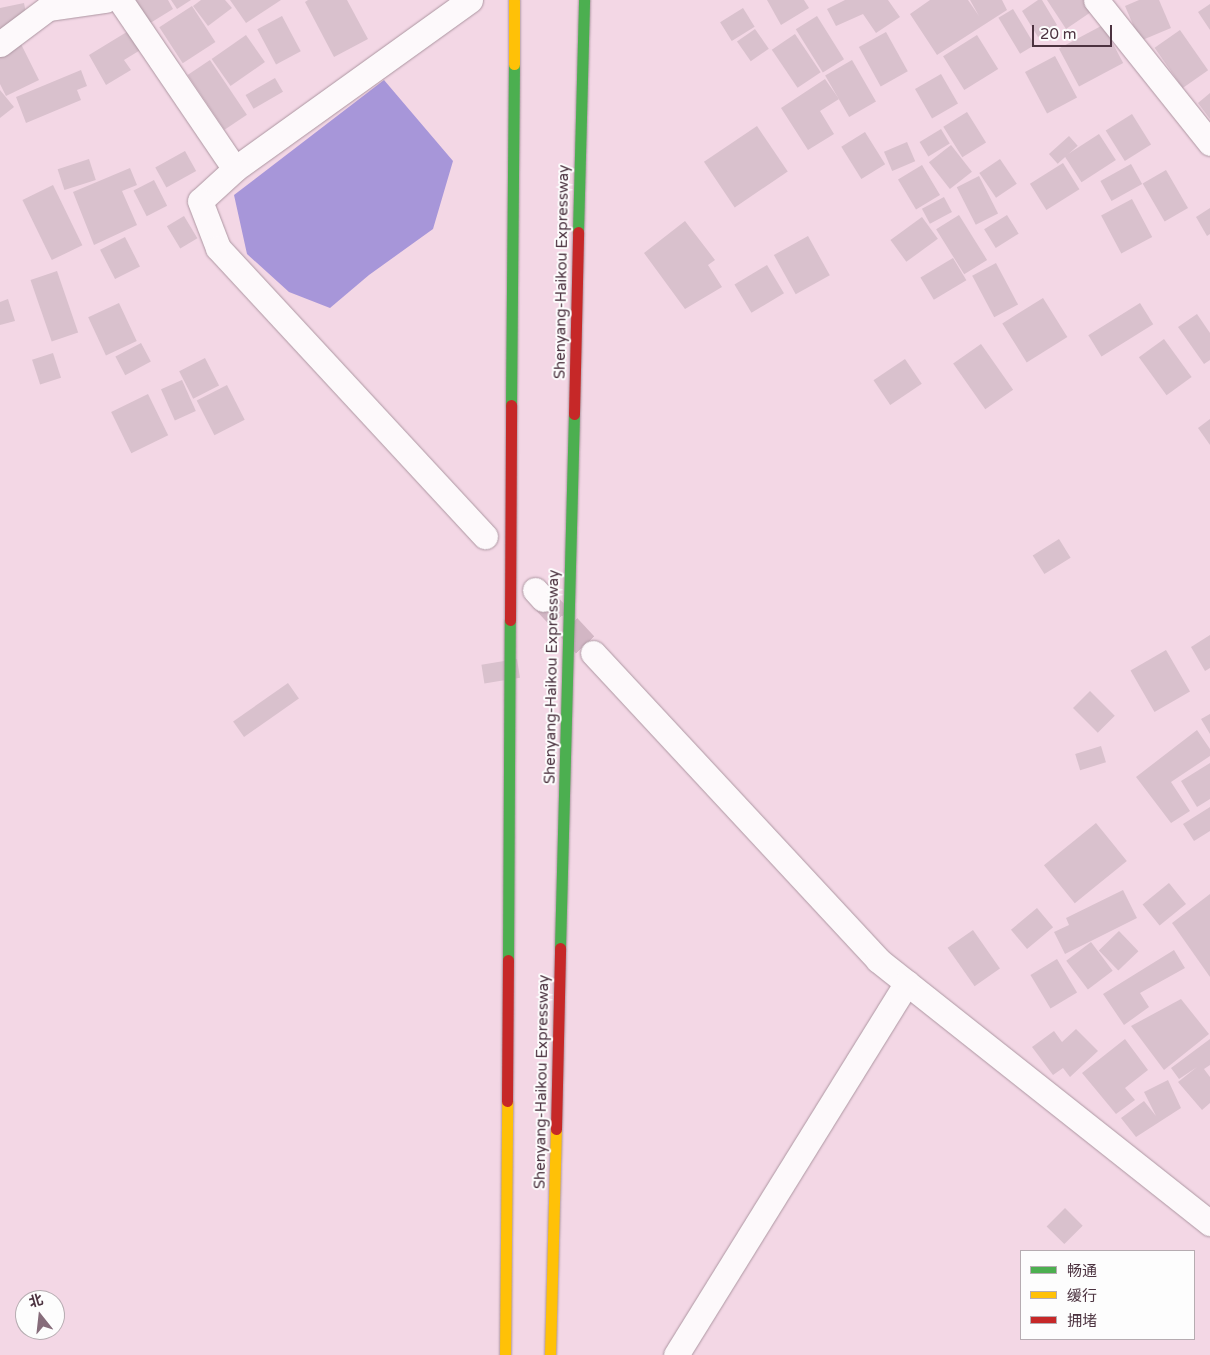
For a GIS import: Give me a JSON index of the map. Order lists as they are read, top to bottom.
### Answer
{
  "streets": {
    "highway": ["Shenyang-Haikou Expressway"]
  },
  "legend": ["畅通", "缓行", "拥堵"],
  "scale_bar": "20 m",
  "north": "top"
}
